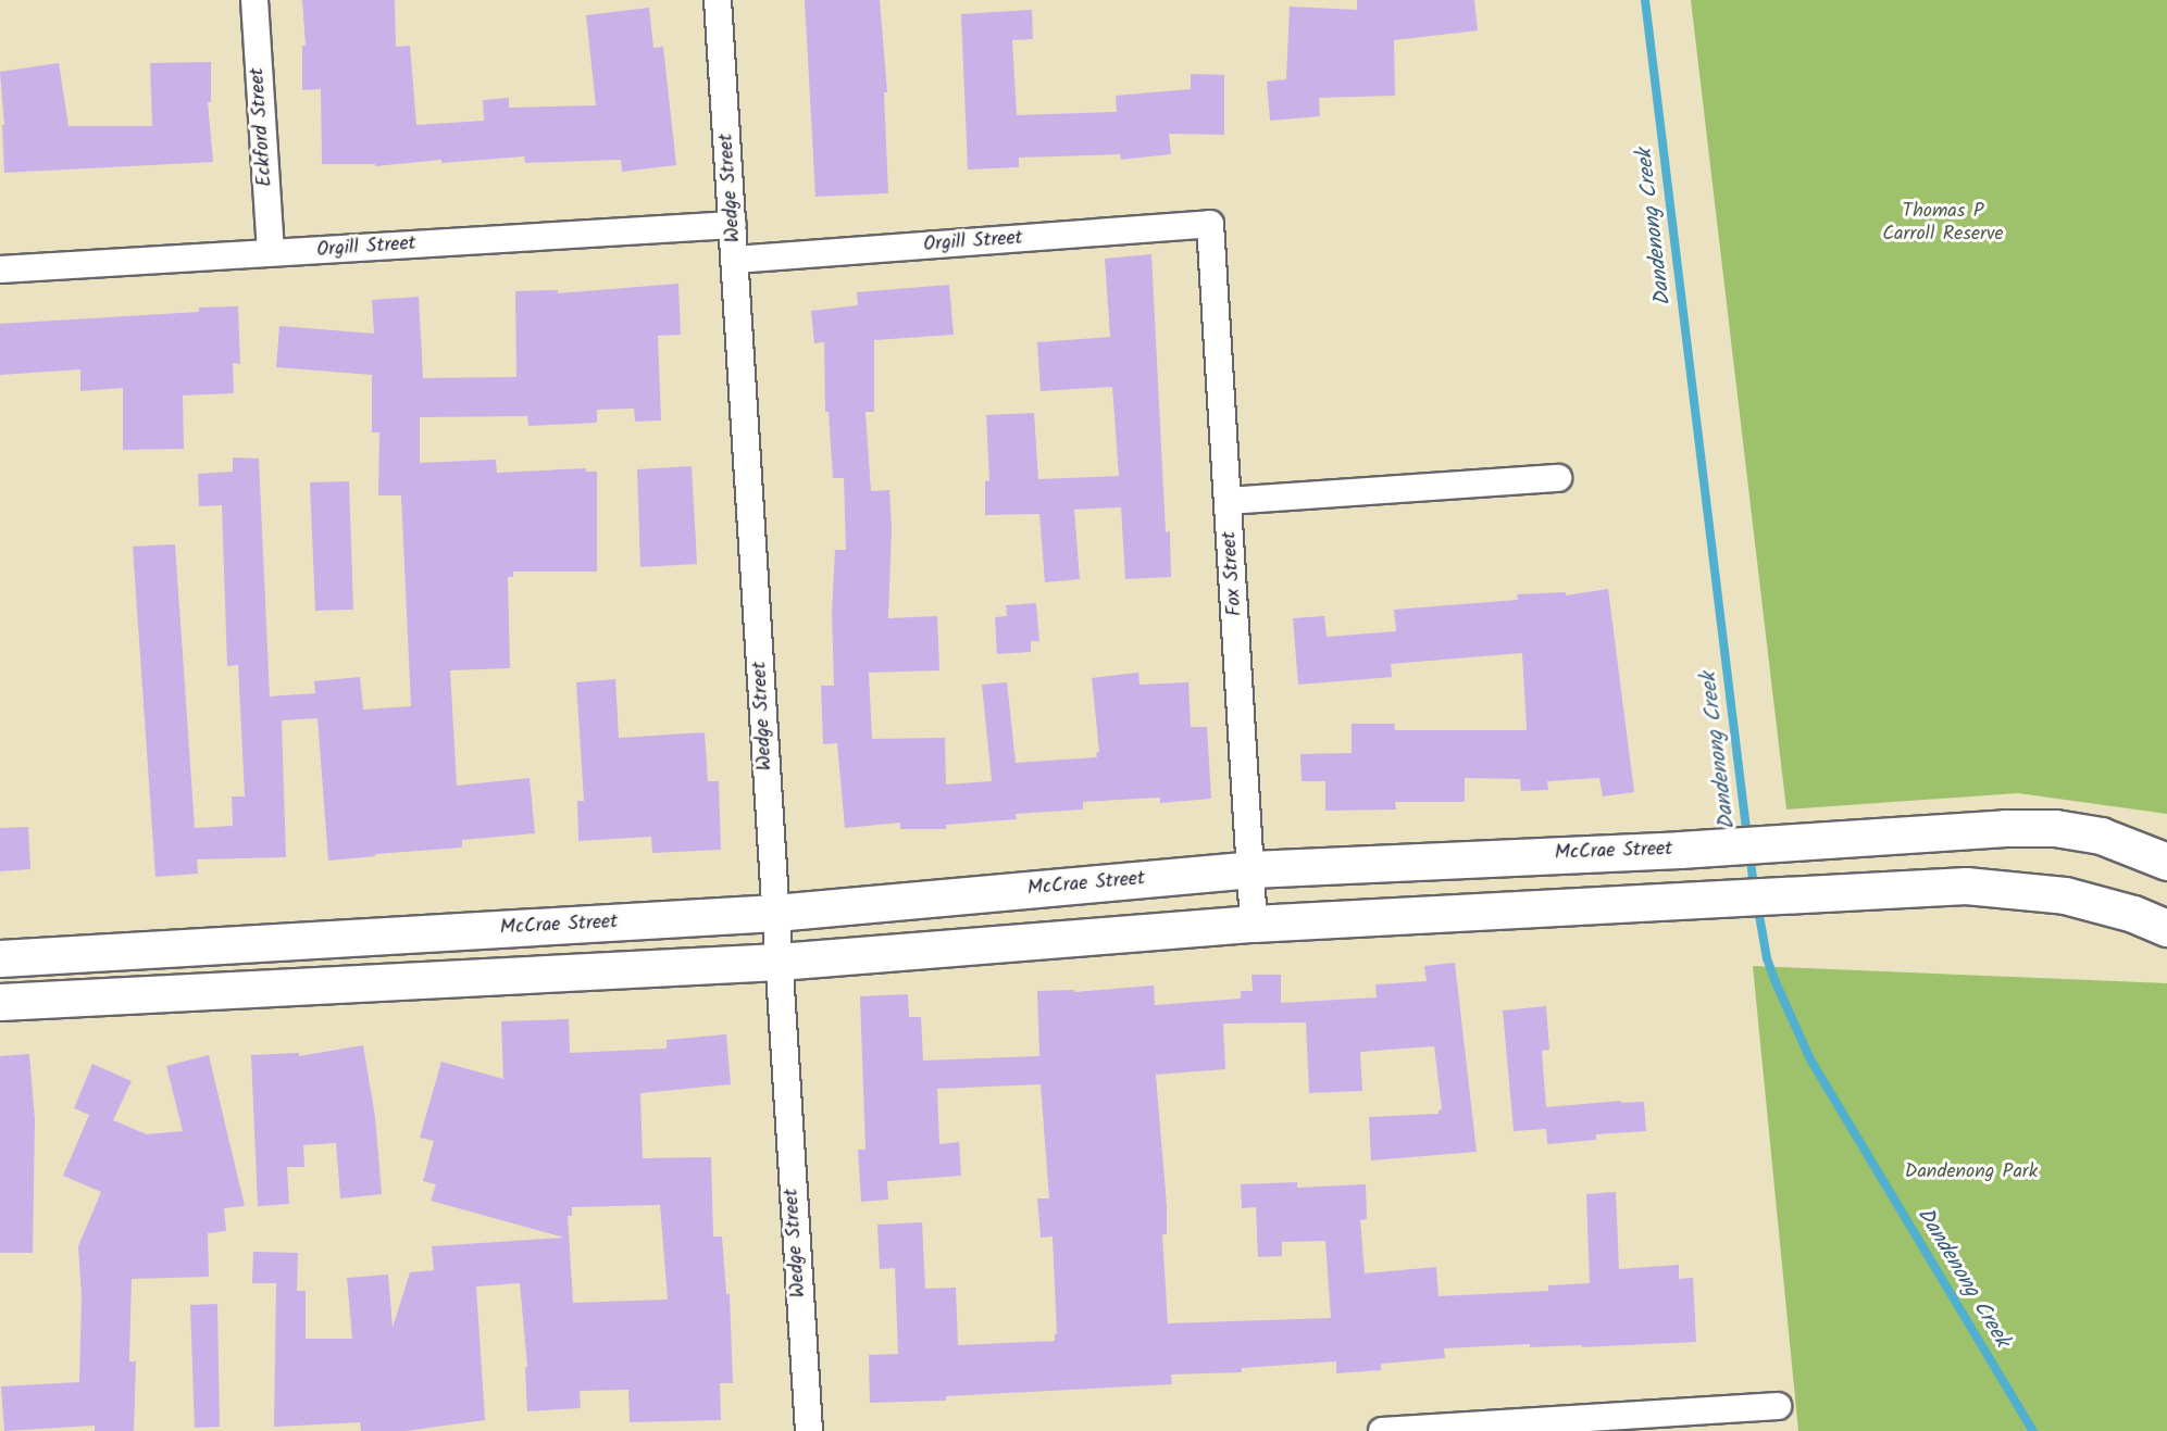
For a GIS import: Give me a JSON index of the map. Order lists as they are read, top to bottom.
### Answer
{
  "streets": {
    "main road": ["McCrae Street"],
    "street": [
      "Eckford Street",
      "Wedge Street",
      "Orgill Street",
      "Fox Street"
    ]
  },
  "crossings": [
    ["Eckford Street", "Orgill Street"],
    ["Wedge Street", "Orgill Street"],
    ["Wedge Street", "McCrae Street"],
    ["Orgill Street", "Fox Street"],
    ["Fox Street", "McCrae Street"]
  ],
  "water": ["Dandenong Creek"],
  "parks": ["Thomas P Carroll Reserve", "Dandenong Park"]
}
